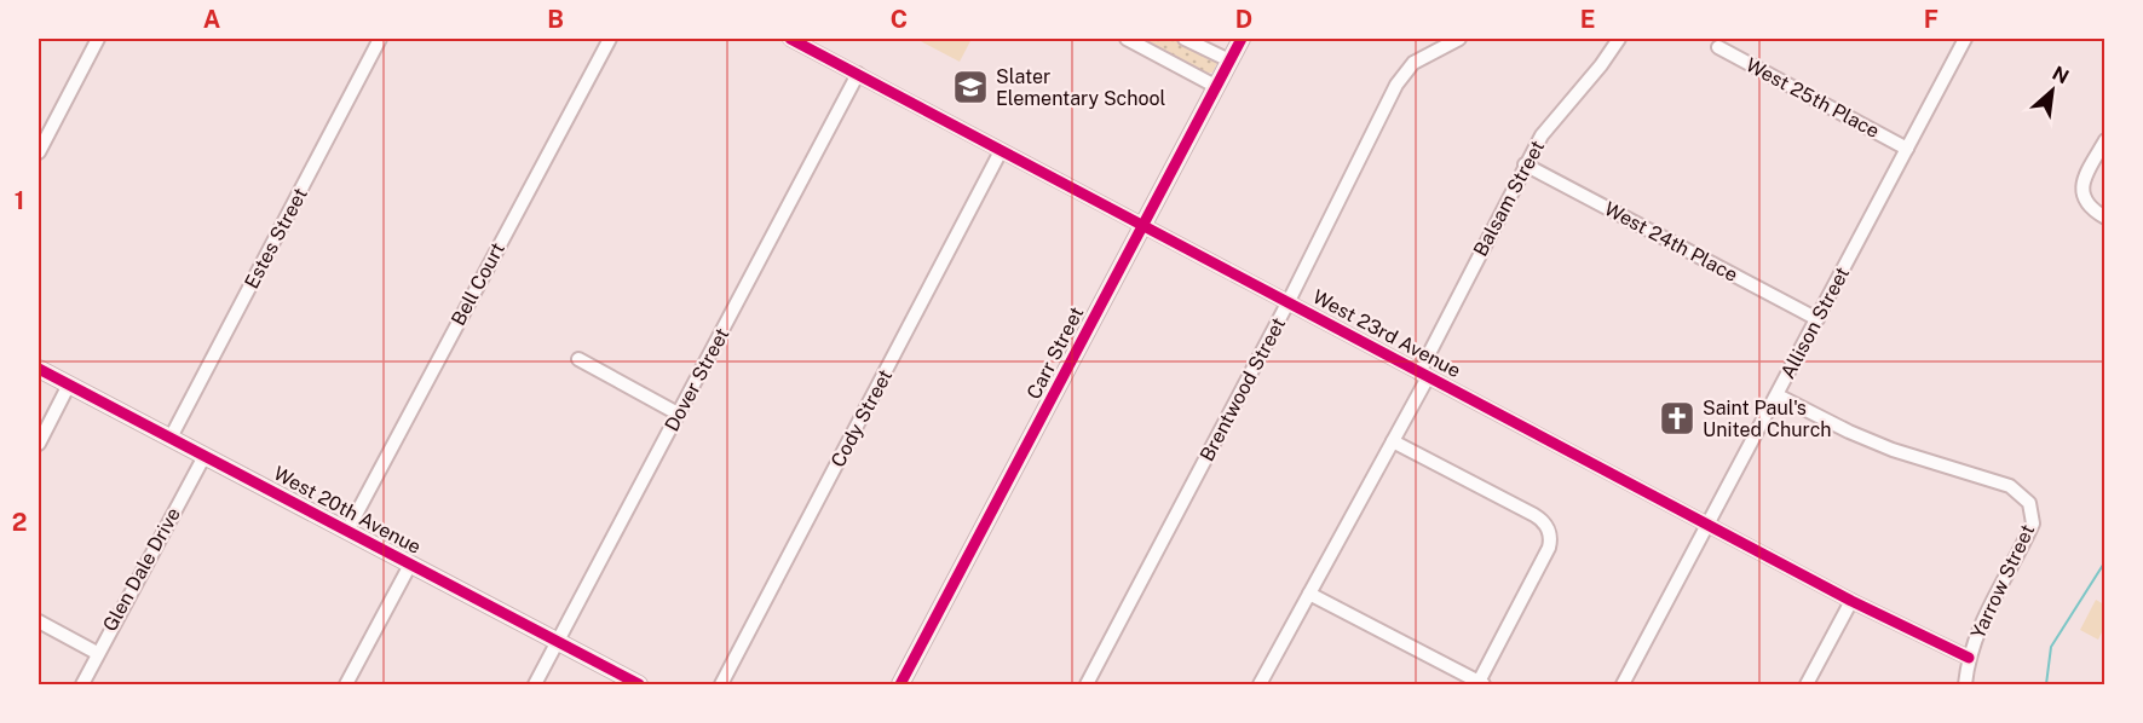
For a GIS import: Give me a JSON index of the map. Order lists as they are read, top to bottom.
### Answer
{
  "streets": {
    "street": [
      "West 25th Place",
      "Balsam Street",
      "Estes Street",
      "West 24th Place",
      "Bell Court",
      "Allison Street",
      "West 23rd Avenue",
      "Carr Street",
      "Dover Street",
      "Brentwood Street",
      "Cody Street",
      "West 20th Avenue",
      "Glen Dale Drive",
      "Yarrow Street"
    ]
  },
  "crossings": [
    ["West 25th Place", "Allison Street"],
    ["Balsam Street", "West 24th Place"],
    ["Balsam Street", "West 23rd Avenue"],
    ["Estes Street", "West 20th Avenue"],
    ["West 24th Place", "Allison Street"],
    ["Bell Court", "West 20th Avenue"],
    ["Allison Street", "West 23rd Avenue"],
    ["Allison Street", "Yarrow Street"],
    ["West 23rd Avenue", "Carr Street"],
    ["West 23rd Avenue", "Dover Street"],
    ["West 23rd Avenue", "Brentwood Street"],
    ["West 23rd Avenue", "Cody Street"],
    ["West 23rd Avenue", "Yarrow Street"],
    ["Dover Street", "West 20th Avenue"],
    ["West 20th Avenue", "Glen Dale Drive"]
  ],
  "places": {
    "school or university": ["Slater Elementary School"],
    "church": ["Saint Paul's United Church"]
  },
  "north": "top right",
  "grid": {
    "columns": [
      "A",
      "B",
      "C",
      "D",
      "E",
      "F"
    ],
    "rows": ["1", "2"]
  }
}
